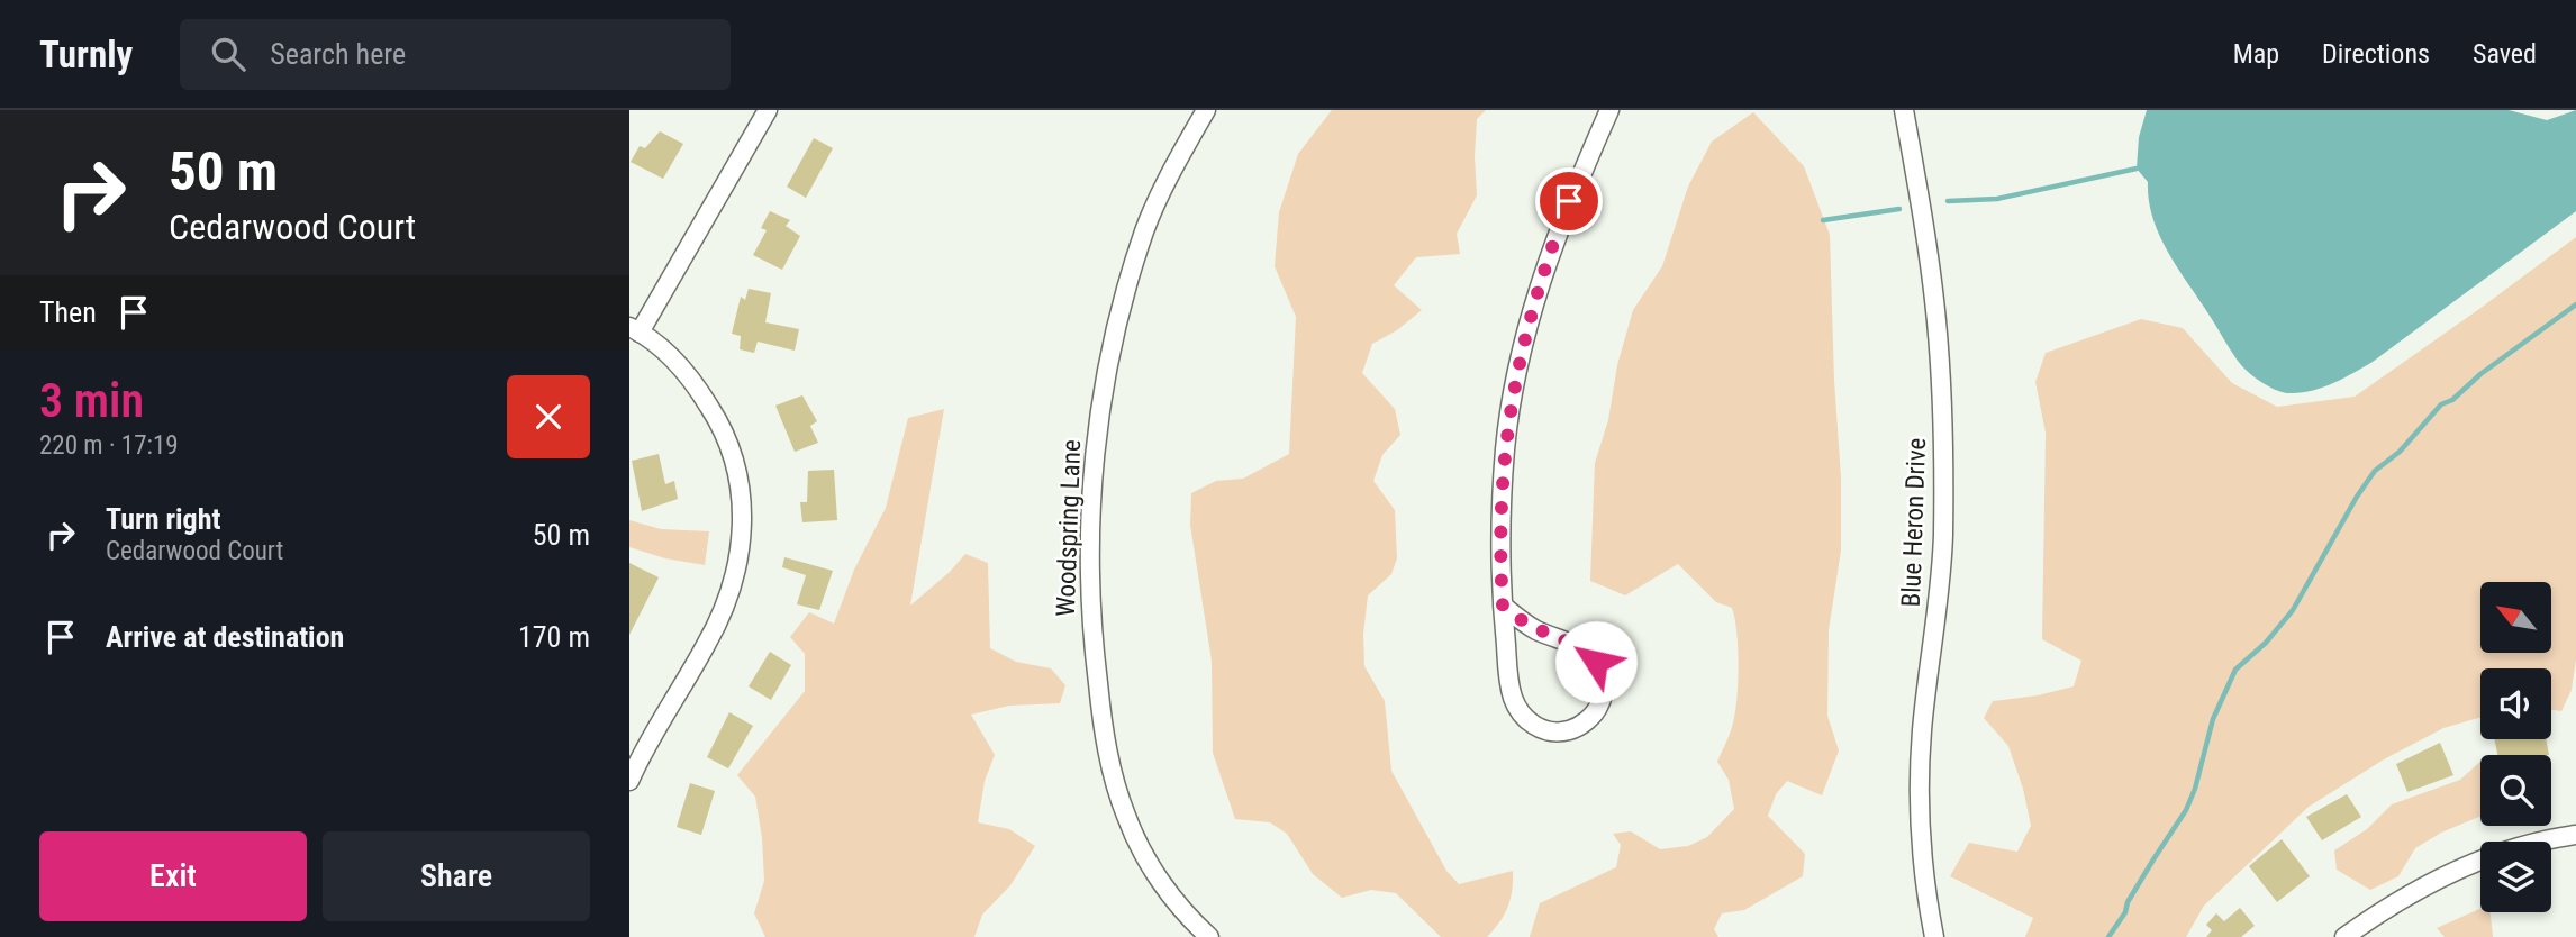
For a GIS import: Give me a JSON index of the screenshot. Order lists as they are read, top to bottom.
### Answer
{
  "streets": {
    "street": ["Blue Heron Drive", "Woodspring Lane"]
  },
  "north": "top left",
  "page": {
    "header": "Turnly",
    "search": "Search here",
    "nav": ["Map", "Directions", "Saved"],
    "turn": ["50 m", "Cedarwood Court"],
    "then": "Then",
    "heading": ["3 min", "220 m · 17:19"],
    "list": [
      {
        "name": "Turn right",
        "note": "Cedarwood Court",
        "value": "50 m"
      },
      {
        "name": "Arrive at destination",
        "value": "170 m"
      }
    ],
    "buttons": ["Exit", "Share"]
  }
}
